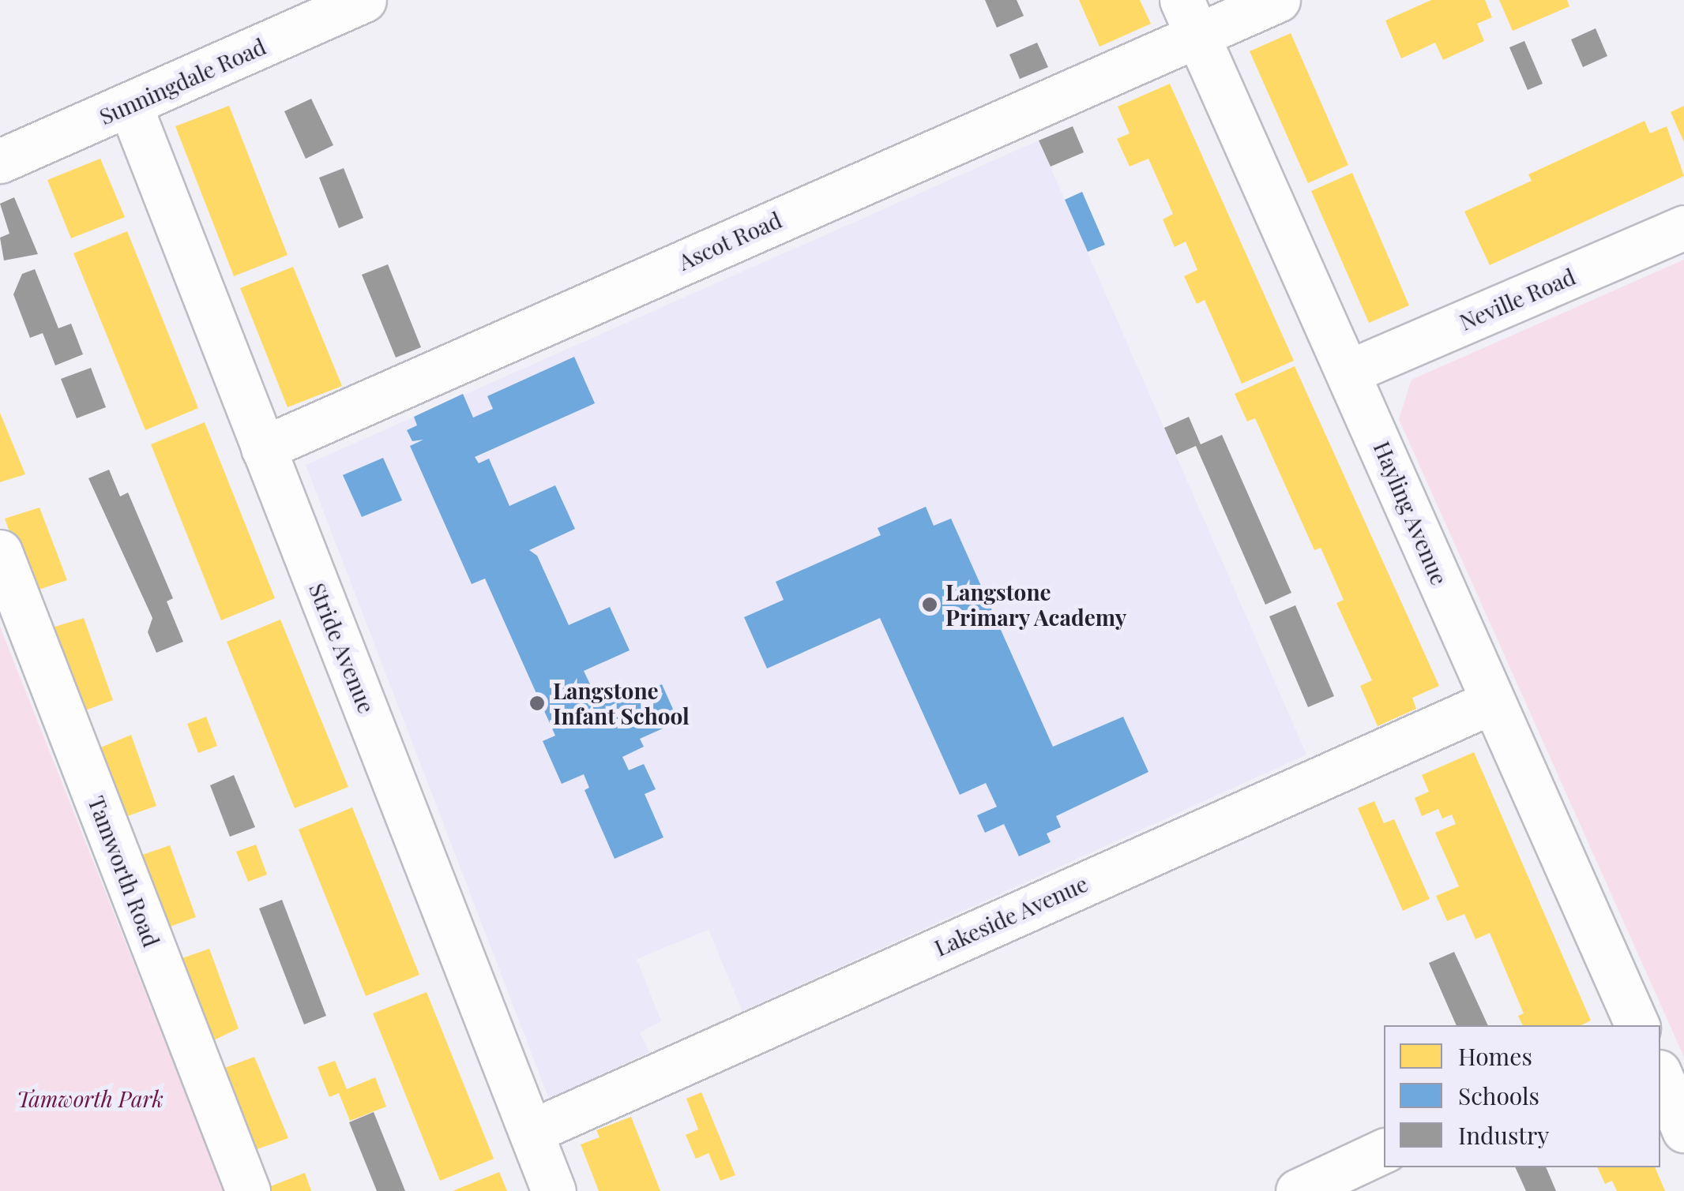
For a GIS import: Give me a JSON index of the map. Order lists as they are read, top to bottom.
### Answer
{
  "streets": {
    "street": [
      "Sunningdale Road",
      "Ascot Road",
      "Neville Road",
      "Hayling Avenue",
      "Stride Avenue",
      "Tamworth Road",
      "Lakeside Avenue"
    ]
  },
  "crossings": [
    ["Sunningdale Road", "Stride Avenue"],
    ["Ascot Road", "Hayling Avenue"],
    ["Ascot Road", "Stride Avenue"],
    ["Neville Road", "Hayling Avenue"],
    ["Hayling Avenue", "Lakeside Avenue"],
    ["Stride Avenue", "Lakeside Avenue"]
  ],
  "parks": ["Tamworth Park"],
  "places": ["Langstone Primary Academy", "Langstone Infant School"],
  "legend": ["Homes", "Schools", "Industry"]
}
